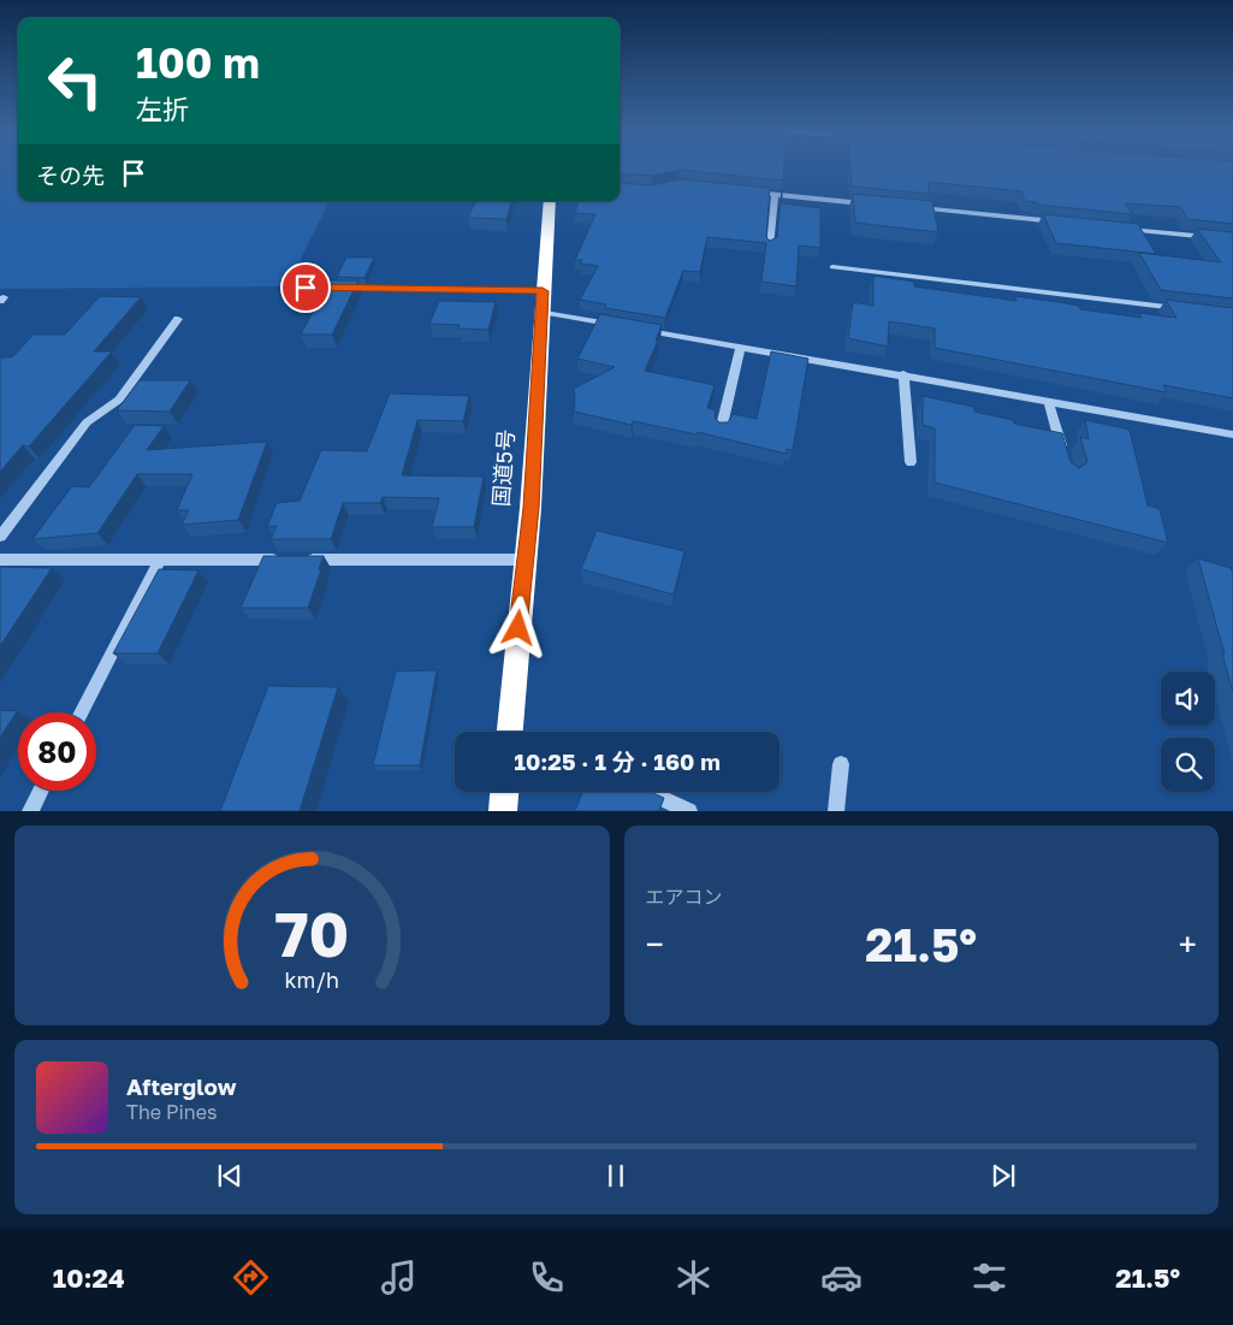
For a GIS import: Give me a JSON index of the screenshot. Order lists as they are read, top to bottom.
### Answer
{
  "streets": {
    "highway": ["国道5号"]
  },
  "page": {
    "turn": ["100 m", "左折"],
    "then": "その先",
    "limit": "80",
    "trip": "10:25 · 1 分 · 160 m",
    "tile": "エアコン",
    "heat": ["−", "21.5°", "+"],
    "song": ["Afterglow", "The Pines"],
    "tabs": ["10:24", "21.5°"],
    "gauge": ["70", "km/h"]
  }
}
